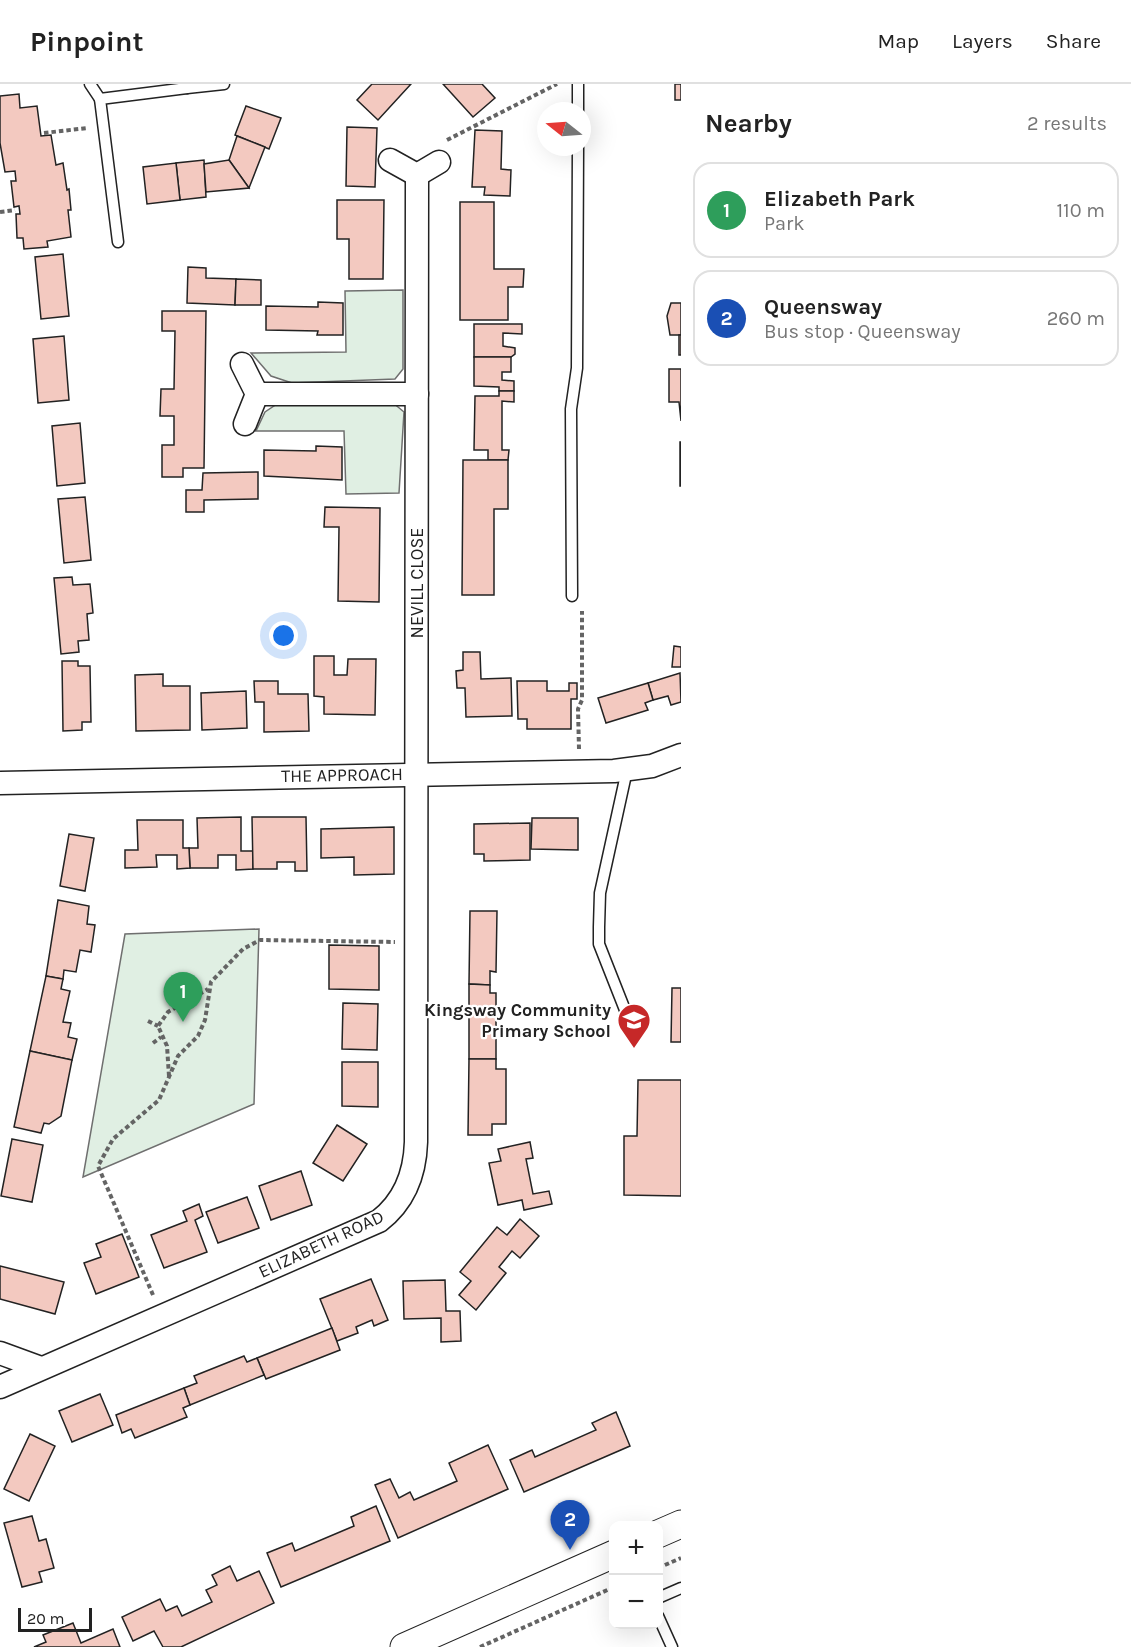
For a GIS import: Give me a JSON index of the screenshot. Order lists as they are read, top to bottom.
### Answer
{
  "streets": {
    "street": ["NEVILL CLOSE", "THE APPROACH", "ELIZABETH ROAD"]
  },
  "crossings": [
    ["NEVILL CLOSE", "THE APPROACH"],
    ["NEVILL CLOSE", "ELIZABETH ROAD"],
    ["THE APPROACH", "ELIZABETH ROAD"]
  ],
  "places": {
    "school or university": ["Kingsway Community Primary School"]
  },
  "scale_bar": "20 m",
  "north": "left",
  "page": {
    "header": "Pinpoint",
    "nav": ["Map", "Layers", "Share"],
    "heading": ["Nearby", "2 results"],
    "list": [
      {
        "mark": "1",
        "name": "Elizabeth Park",
        "note": "Park",
        "value": "110 m"
      },
      {
        "mark": "2",
        "name": "Queensway",
        "note": "Bus stop · Queensway",
        "value": "260 m"
      }
    ],
    "pins": ["1", "2"],
    "map_buttons": ["+", "−"],
    "scale": "20 m"
  }
}
